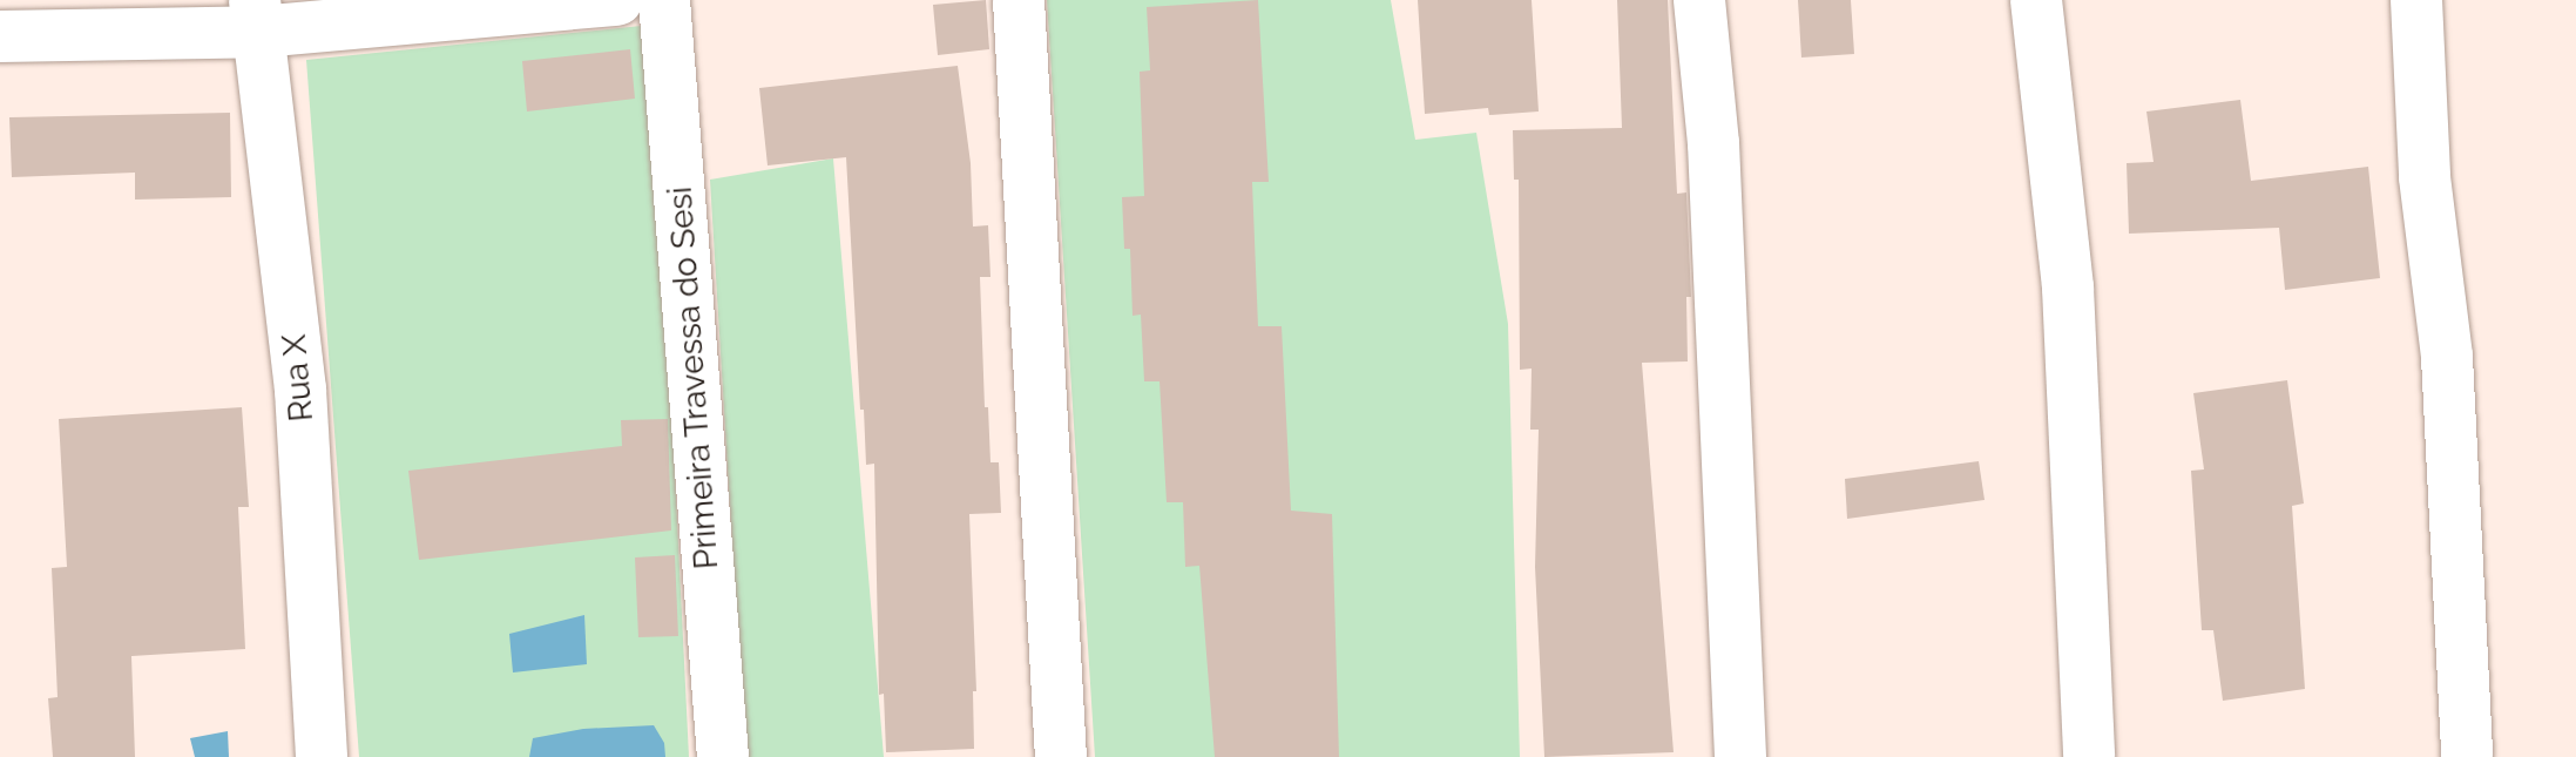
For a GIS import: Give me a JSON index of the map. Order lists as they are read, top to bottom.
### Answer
{
  "streets": {
    "street": ["Rua X", "Primeira Travessa do Sesi"]
  }
}
